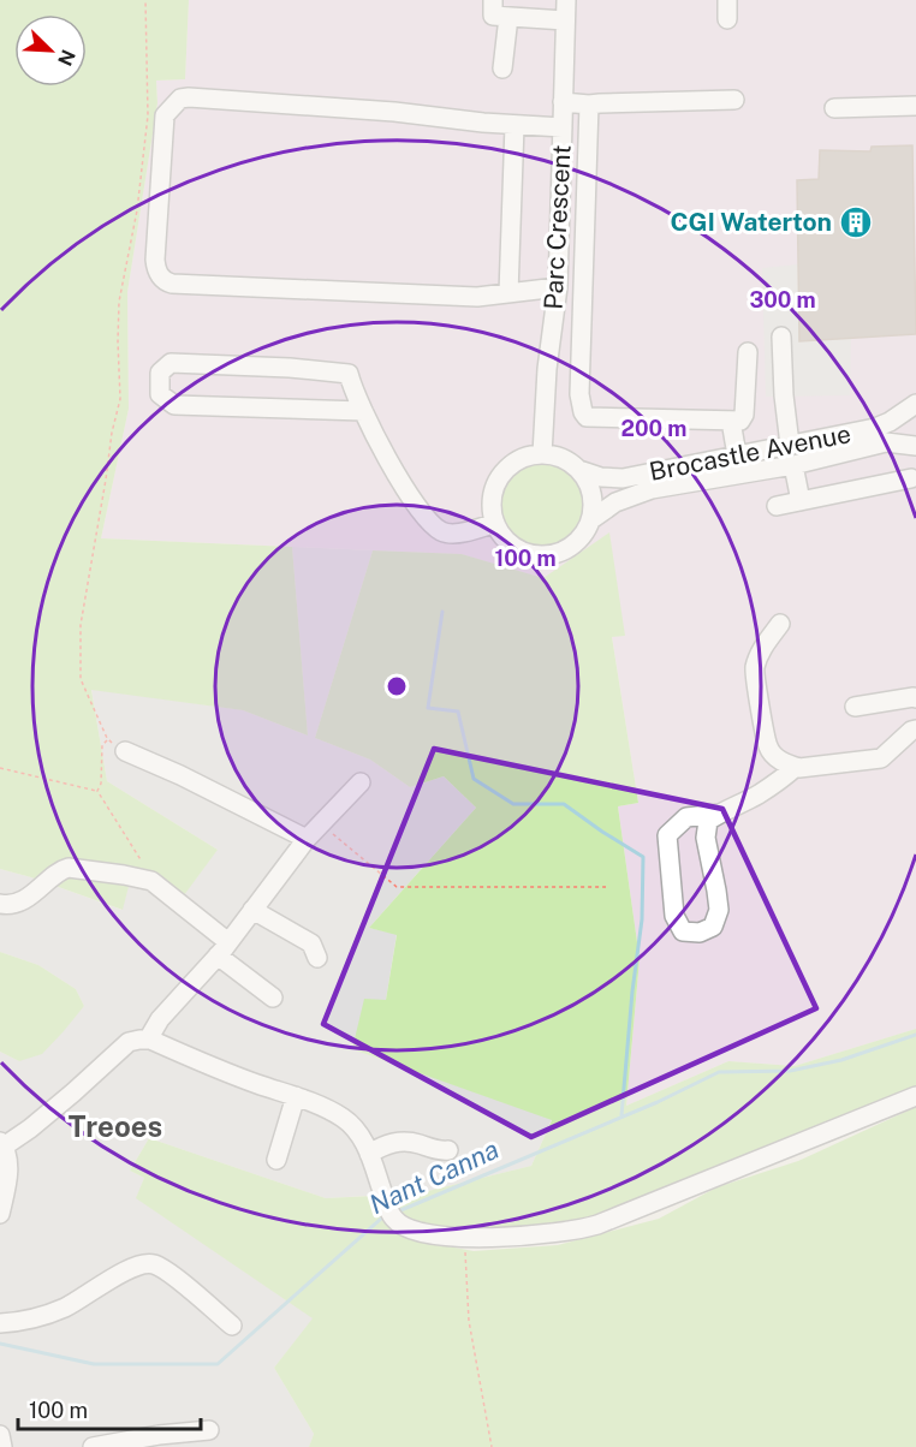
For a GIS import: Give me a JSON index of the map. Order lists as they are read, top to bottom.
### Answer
{
  "streets": {
    "street": ["Parc Crescent", "Brocastle Avenue"]
  },
  "crossings": [
    ["Parc Crescent", "Brocastle Avenue"]
  ],
  "districts": ["Treoes"],
  "water": ["Nant Canna"],
  "places": {
    "building": ["CGI Waterton"]
  },
  "scale_bar": "100 m",
  "north": "bottom right",
  "rings": ["300 m", "200 m", "100 m"]
}
